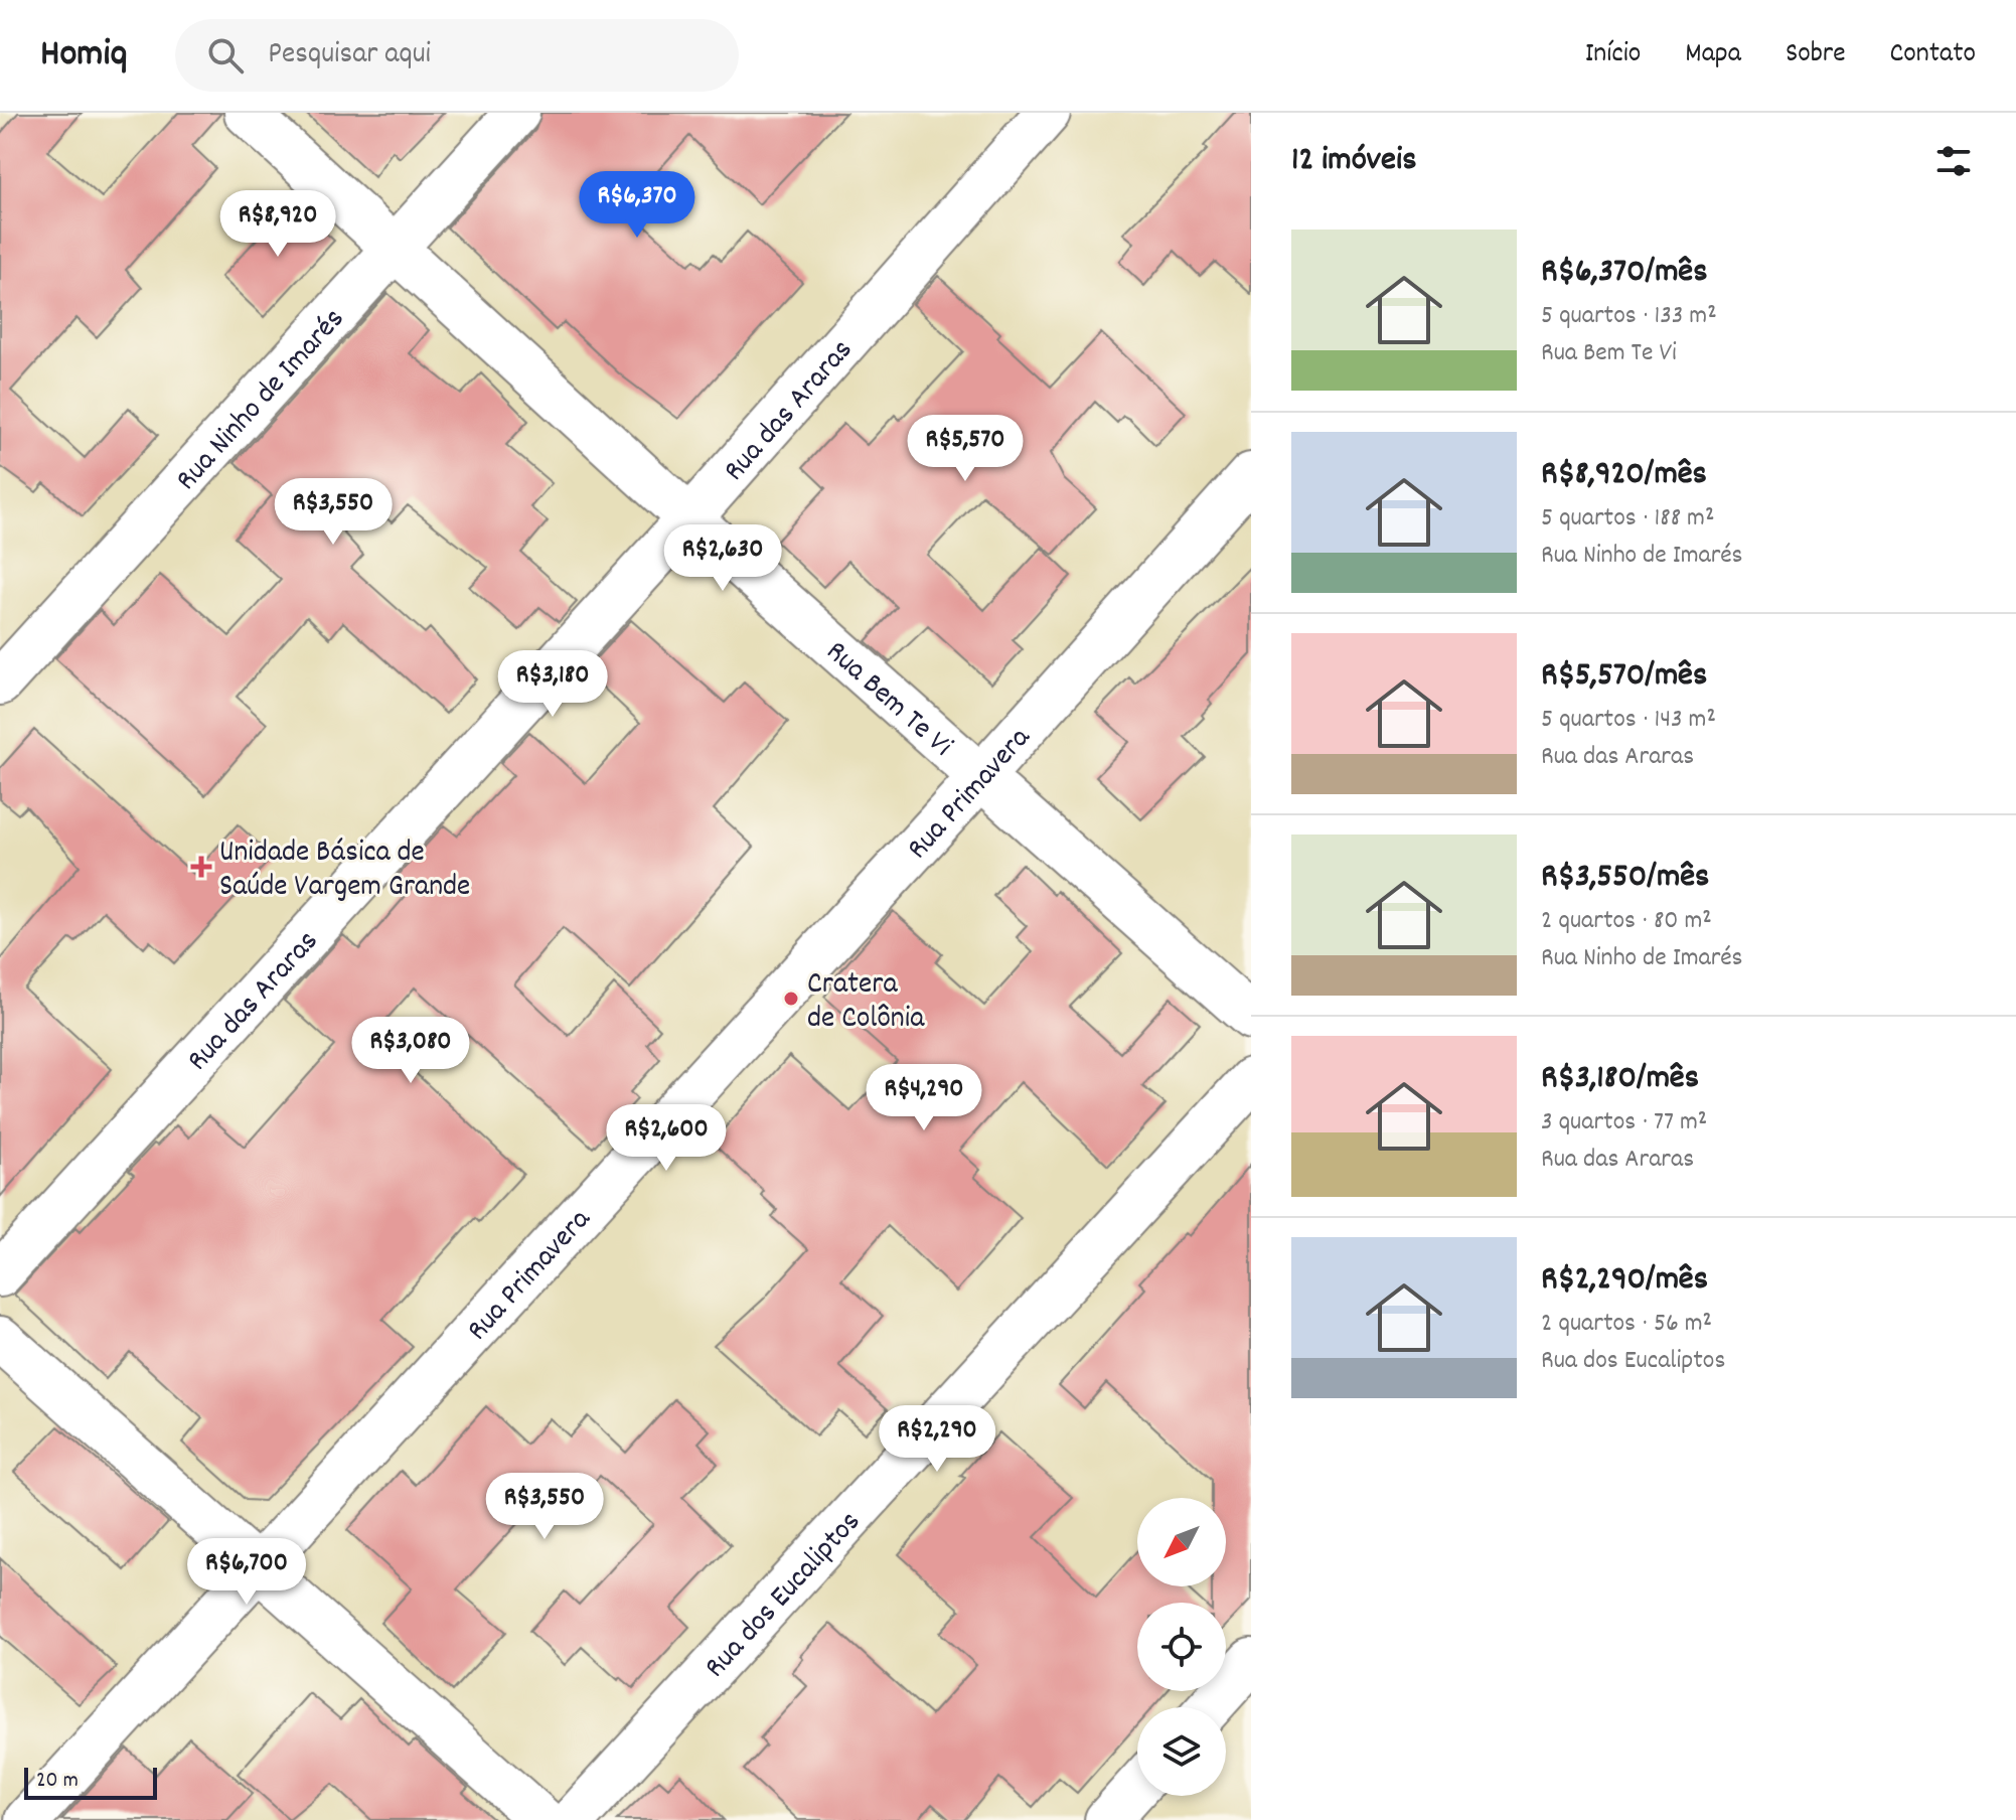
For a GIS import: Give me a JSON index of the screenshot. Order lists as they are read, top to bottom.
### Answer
{
  "streets": {
    "street": [
      "Rua Ninho de Imarés",
      "Rua das Araras",
      "Rua Bem Te Vi",
      "Rua Primavera",
      "Rua dos Eucaliptos"
    ]
  },
  "crossings": [
    ["Rua Ninho de Imarés", "Rua Bem Te Vi"],
    ["Rua das Araras", "Rua Bem Te Vi"],
    ["Rua Bem Te Vi", "Rua Primavera"]
  ],
  "places": {
    "health": ["Unidade Básica de Saúde Vargem Grande"],
    "other": ["Cratera de Colônia"]
  },
  "scale_bar": "20 m",
  "north": "bottom left",
  "page": {
    "header": "Homiq",
    "search": "Pesquisar aqui",
    "nav": [
      "Início",
      "Mapa",
      "Sobre",
      "Contato"
    ],
    "heading": "12 imóveis",
    "price": [
      "R$6,370",
      "R$8,920",
      "R$5,570",
      "R$3,550",
      "R$2,630",
      "R$3,180",
      "R$3,080",
      "R$4,290",
      "R$2,600",
      "R$2,290",
      "R$3,550",
      "R$6,700"
    ],
    "list": [
      {
        "name": "R$6,370/mês",
        "note": "5 quartos · 133 m² · Rua Bem Te Vi"
      },
      {
        "name": "R$8,920/mês",
        "note": "5 quartos · 188 m² · Rua Ninho de Imarés"
      },
      {
        "name": "R$5,570/mês",
        "note": "5 quartos · 143 m² · Rua das Araras"
      },
      {
        "name": "R$3,550/mês",
        "note": "2 quartos · 80 m² · Rua Ninho de Imarés"
      },
      {
        "name": "R$3,180/mês",
        "note": "3 quartos · 77 m² · Rua das Araras"
      },
      {
        "name": "R$2,290/mês",
        "note": "2 quartos · 56 m² · Rua dos Eucaliptos"
      }
    ],
    "scale": "20 m"
  }
}
